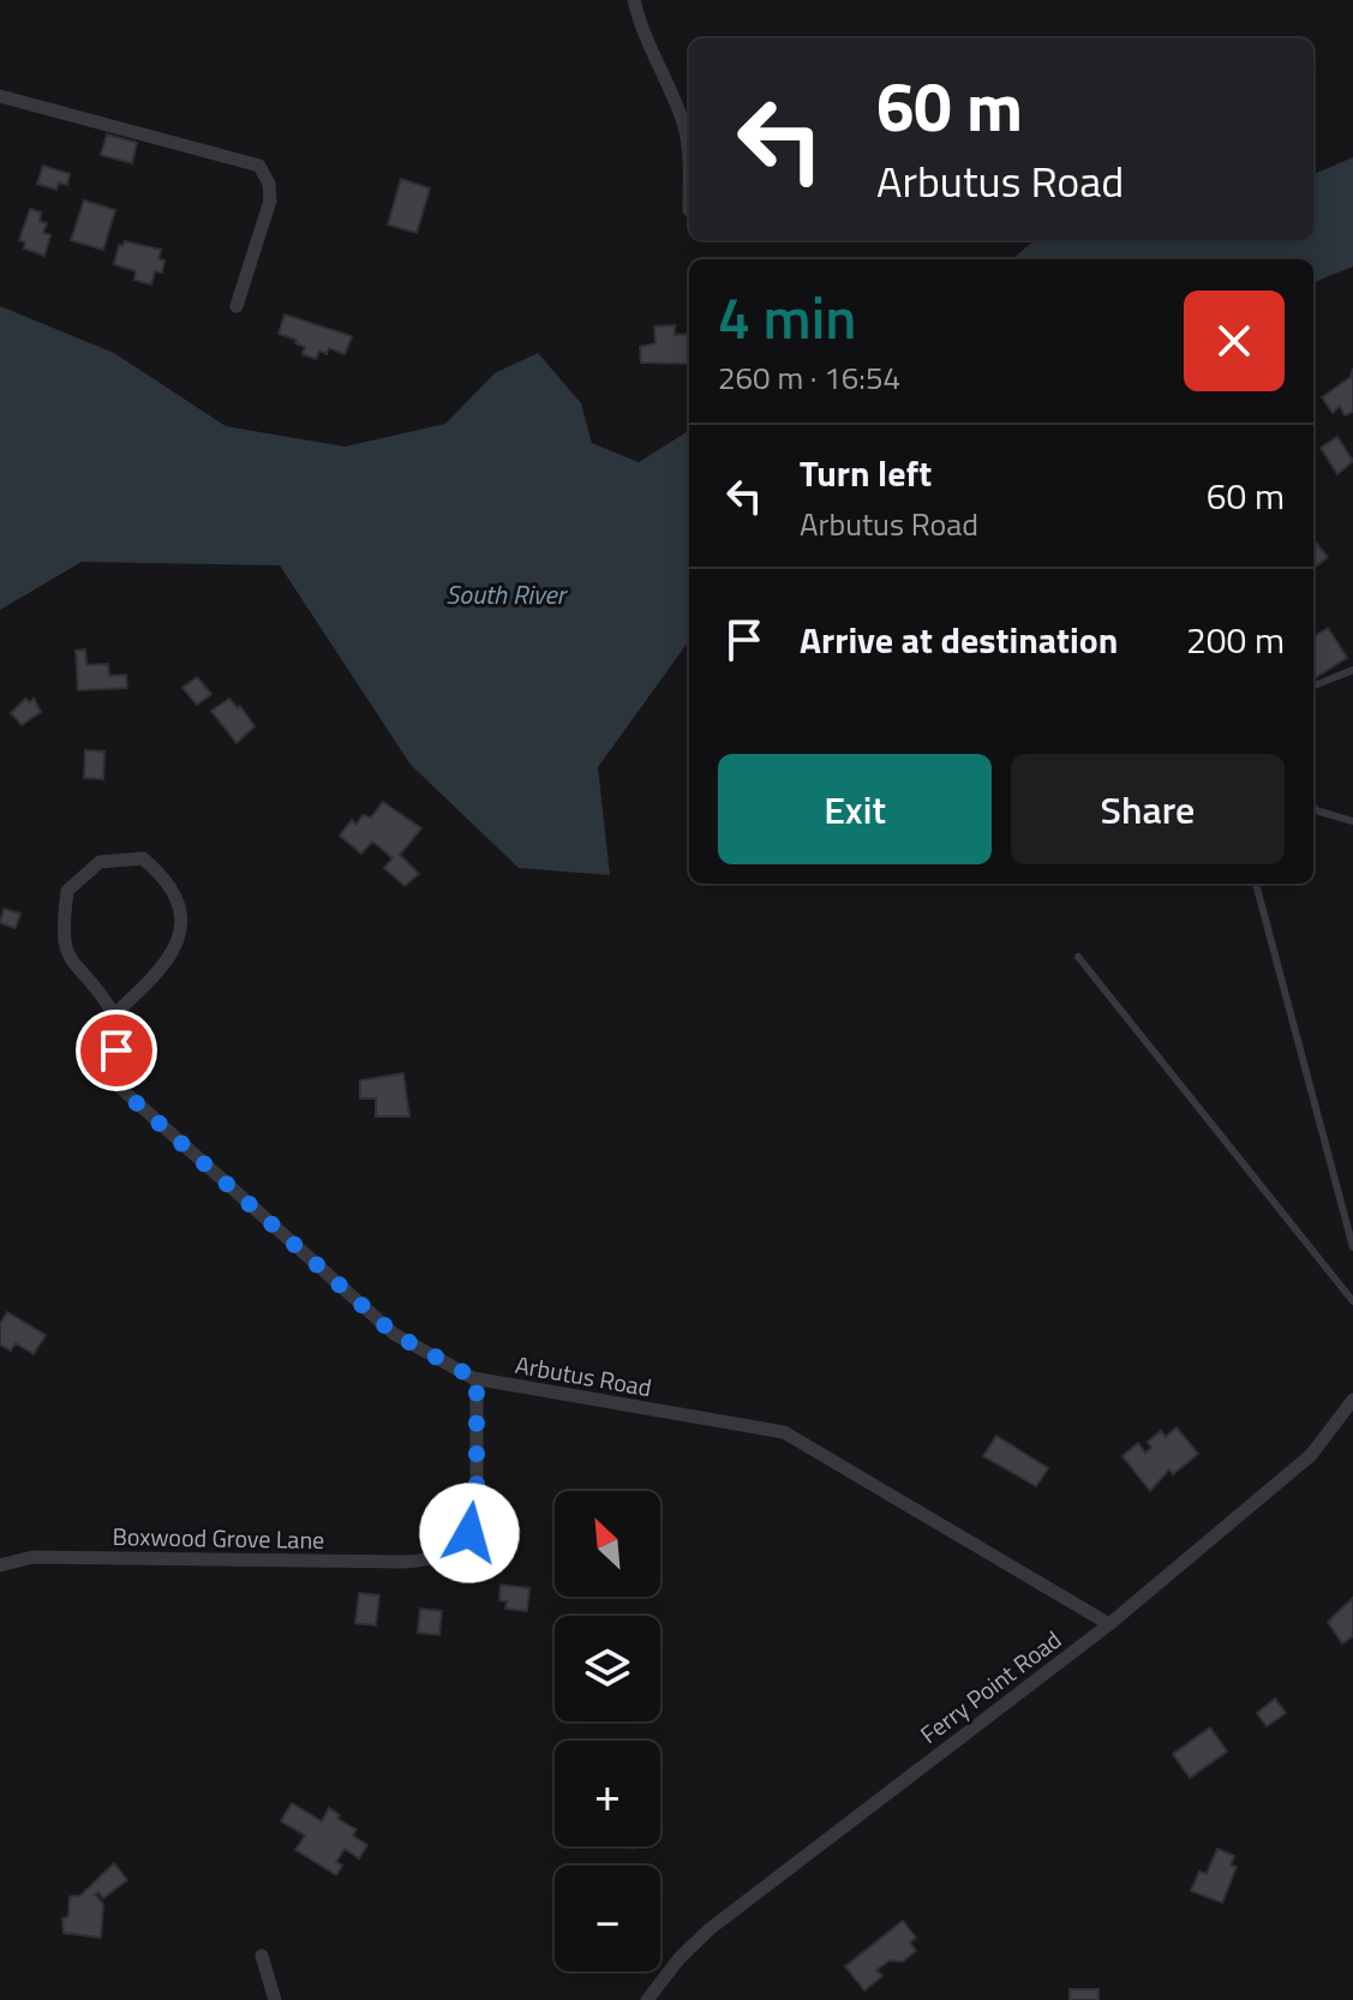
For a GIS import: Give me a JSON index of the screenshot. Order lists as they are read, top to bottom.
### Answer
{
  "streets": {
    "street": ["Arbutus Road", "Boxwood Grove Lane", "Ferry Point Road"]
  },
  "crossings": [
    ["Arbutus Road", "Boxwood Grove Lane"],
    ["Arbutus Road", "Ferry Point Road"]
  ],
  "water": ["South River"],
  "north": "top left",
  "page": {
    "turn": ["60 m", "Arbutus Road"],
    "heading": ["4 min", "260 m · 16:54"],
    "list": [
      {
        "name": "Turn left",
        "note": "Arbutus Road",
        "value": "60 m"
      },
      {
        "name": "Arrive at destination",
        "value": "200 m"
      }
    ],
    "buttons": ["Exit", "Share"],
    "map_buttons": ["+", "−"]
  }
}
